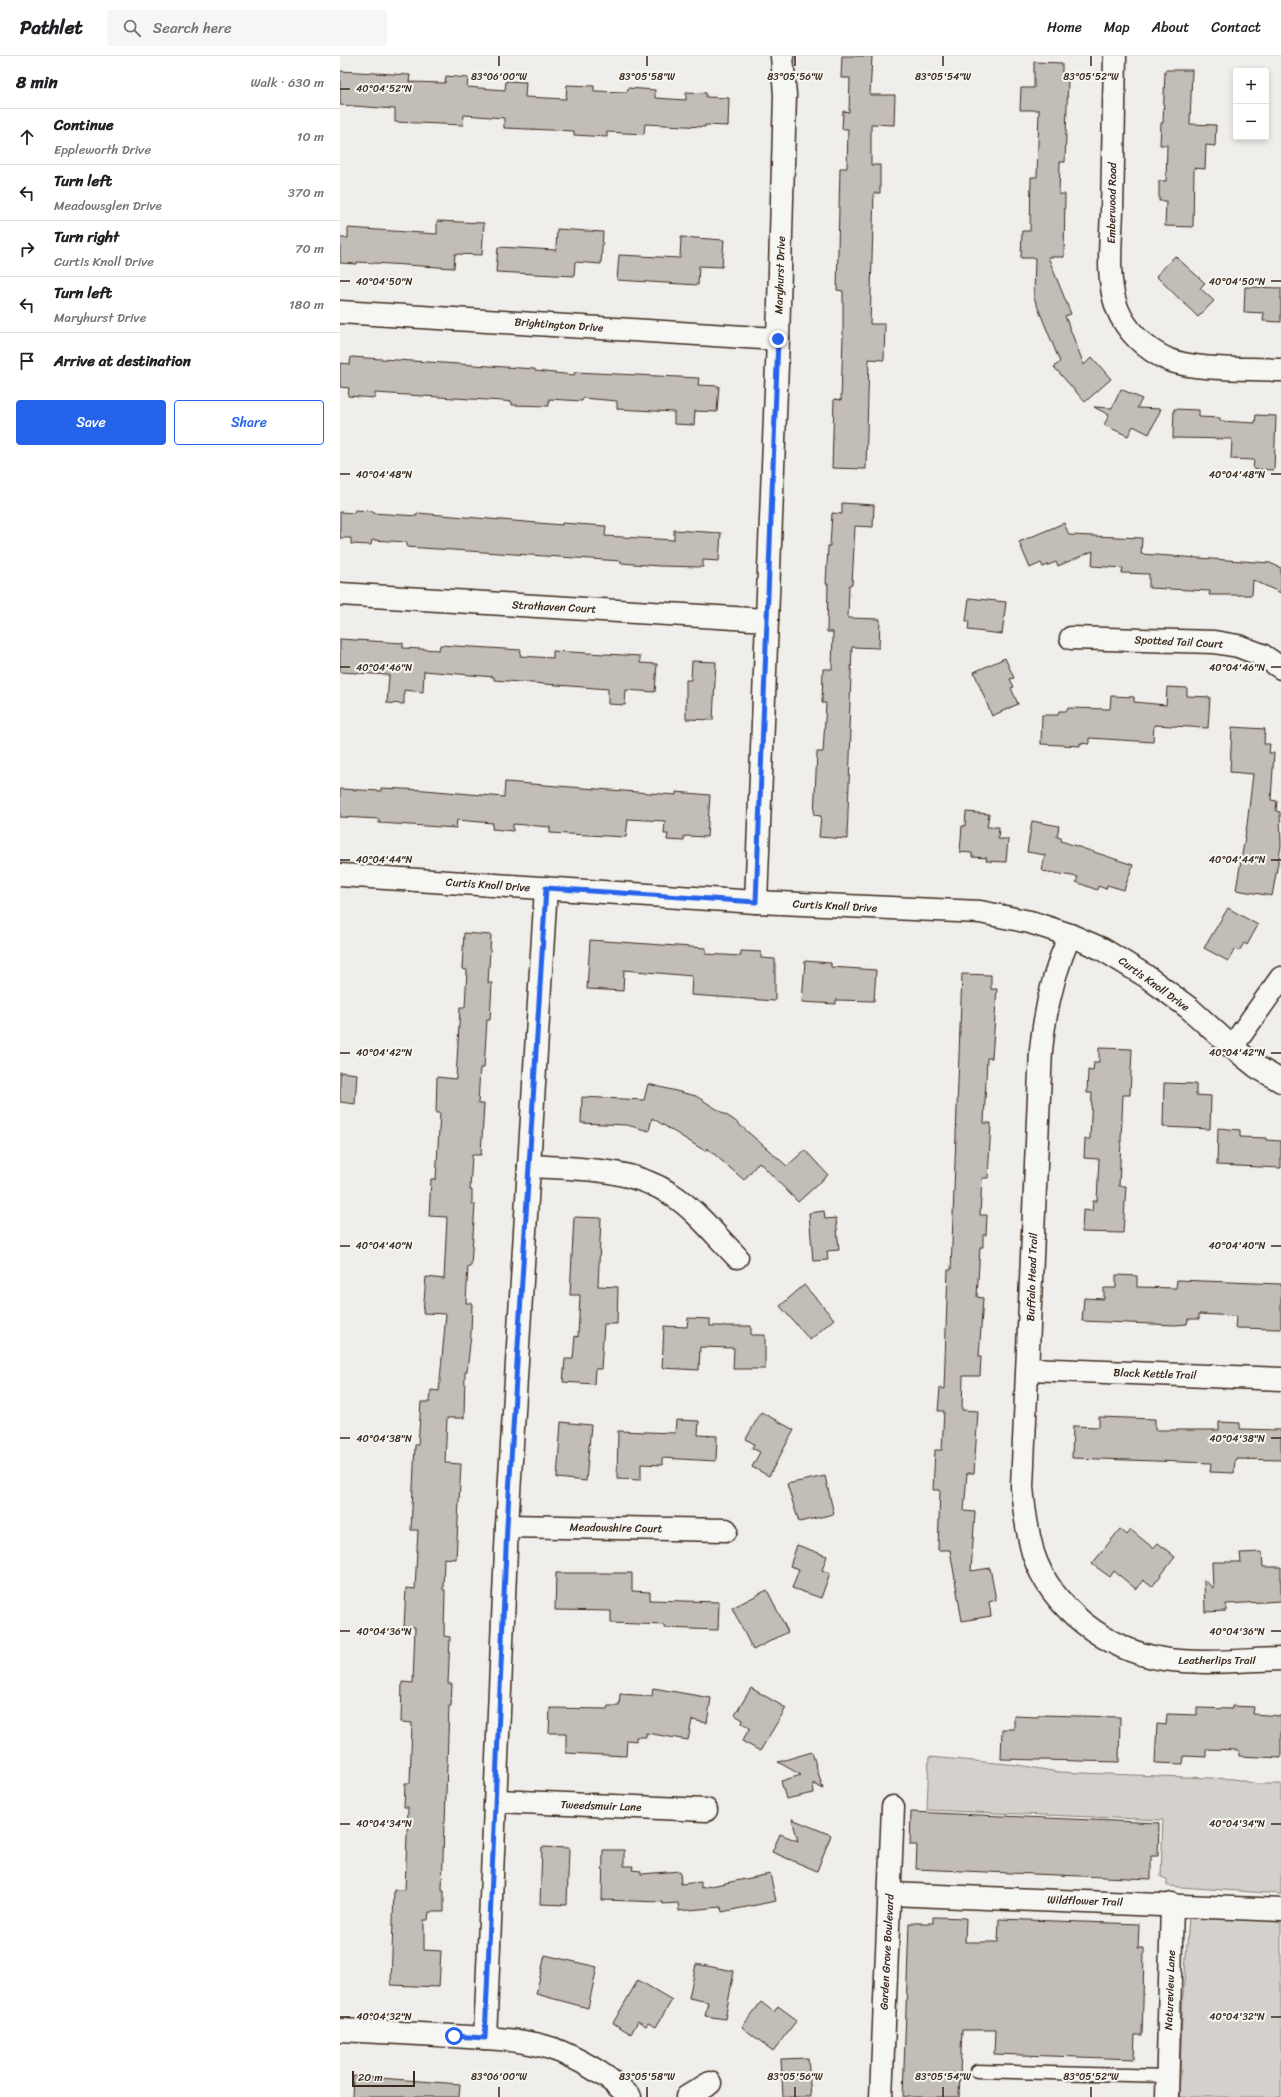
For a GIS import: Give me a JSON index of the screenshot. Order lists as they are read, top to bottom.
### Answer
{
  "streets": {
    "street": [
      "Emberwood Road",
      "Maryhurst Drive",
      "Brightington Drive",
      "Strathaven Court",
      "Spotted Tail Court",
      "Curtis Knoll Drive",
      "Buffalo Head Trail",
      "Black Kettle Trail",
      "Meadowshire Court",
      "Leatherlips Trail",
      "Tweedsmuir Lane",
      "Wildflower Trail",
      "Garden Grove Boulevard",
      "Natureview Lane"
    ]
  },
  "crossings": [
    ["Maryhurst Drive", "Brightington Drive"],
    ["Maryhurst Drive", "Strathaven Court"],
    ["Maryhurst Drive", "Curtis Knoll Drive"],
    ["Curtis Knoll Drive", "Buffalo Head Trail"],
    ["Buffalo Head Trail", "Black Kettle Trail"],
    ["Buffalo Head Trail", "Leatherlips Trail"],
    ["Wildflower Trail", "Garden Grove Boulevard"],
    ["Wildflower Trail", "Natureview Lane"]
  ],
  "scale_bar": "20 m",
  "page": {
    "header": "Pathlet",
    "search": "Search here",
    "nav": [
      "Home",
      "Map",
      "About",
      "Contact"
    ],
    "heading": ["8 min", "Walk · 630 m"],
    "map_buttons": ["+", "−"],
    "list": [
      ["Continue", "Eppleworth Drive", "10 m"],
      ["Turn left", "Meadowsglen Drive", "370 m"],
      ["Turn right", "Curtis Knoll Drive", "70 m"],
      ["Turn left", "Maryhurst Drive", "180 m"],
      "Arrive at destination"
    ],
    "buttons": ["Save", "Share"],
    "scale": "20 m"
  },
  "coordinates": [
    "83°06'00\"W",
    "83°05'58\"W",
    "83°05'56\"W",
    "83°05'54\"W",
    "83°05'52\"W",
    "40°04'52\"N",
    "40°04'50\"N",
    "40°04'48\"N",
    "40°04'46\"N",
    "40°04'44\"N",
    "40°04'42\"N",
    "40°04'40\"N",
    "40°04'38\"N",
    "40°04'36\"N",
    "40°04'34\"N",
    "40°04'32\"N"
  ]
}
